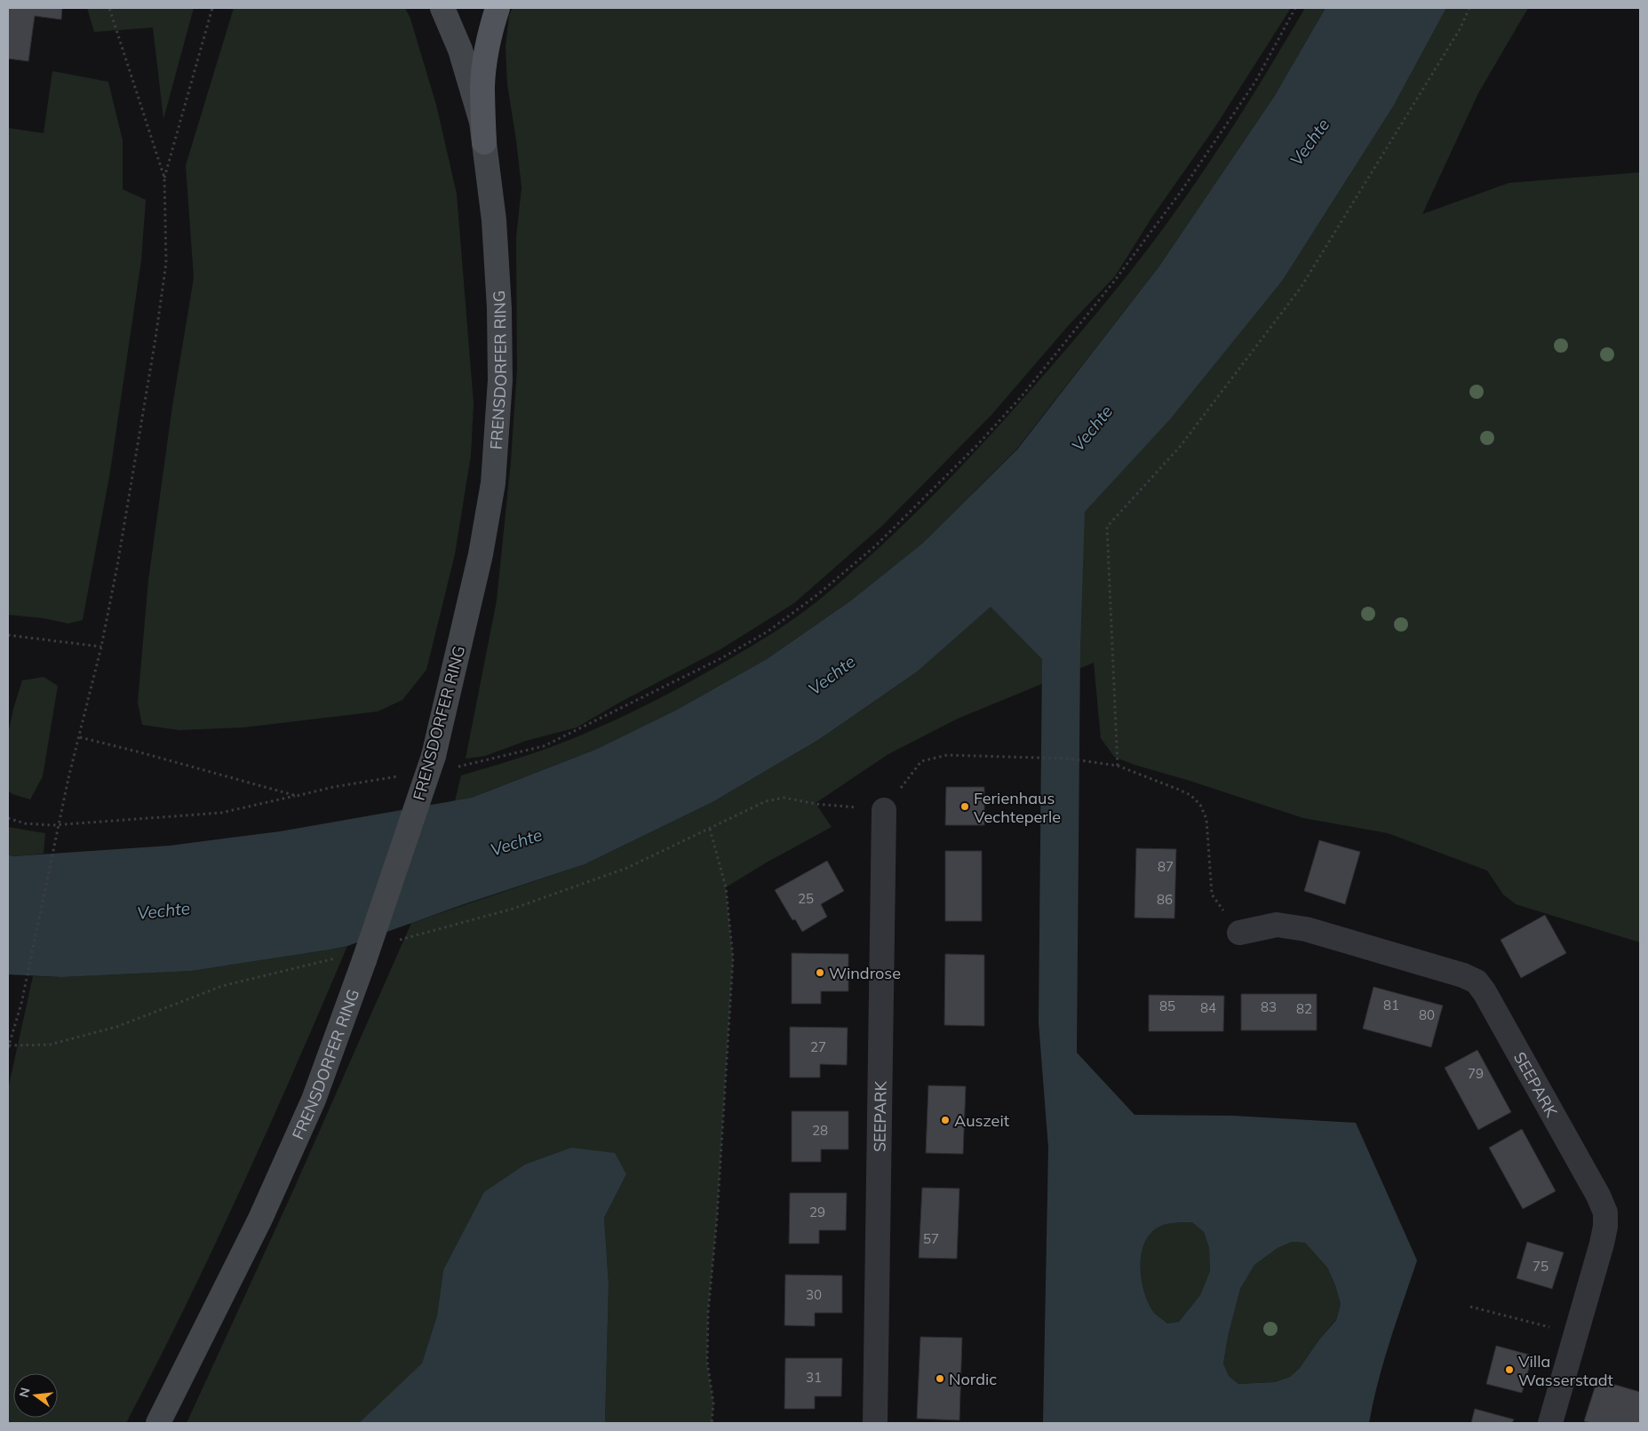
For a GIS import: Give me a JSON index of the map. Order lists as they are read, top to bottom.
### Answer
{
  "streets": {
    "street": ["FRENSDORFER RING", "SEEPARK"]
  },
  "water": ["Vechte"],
  "places": [
    "Ferienhaus Vechteperle",
    "Windrose",
    "Auszeit",
    "Villa Wasserstadt",
    "Nordic"
  ],
  "house_numbers": [
    "87",
    "25",
    "86",
    "81",
    "85",
    "83",
    "84",
    "82",
    "80",
    "27",
    "79",
    "28",
    "29",
    "57",
    "75",
    "30",
    "31"
  ],
  "north": "left"
}
